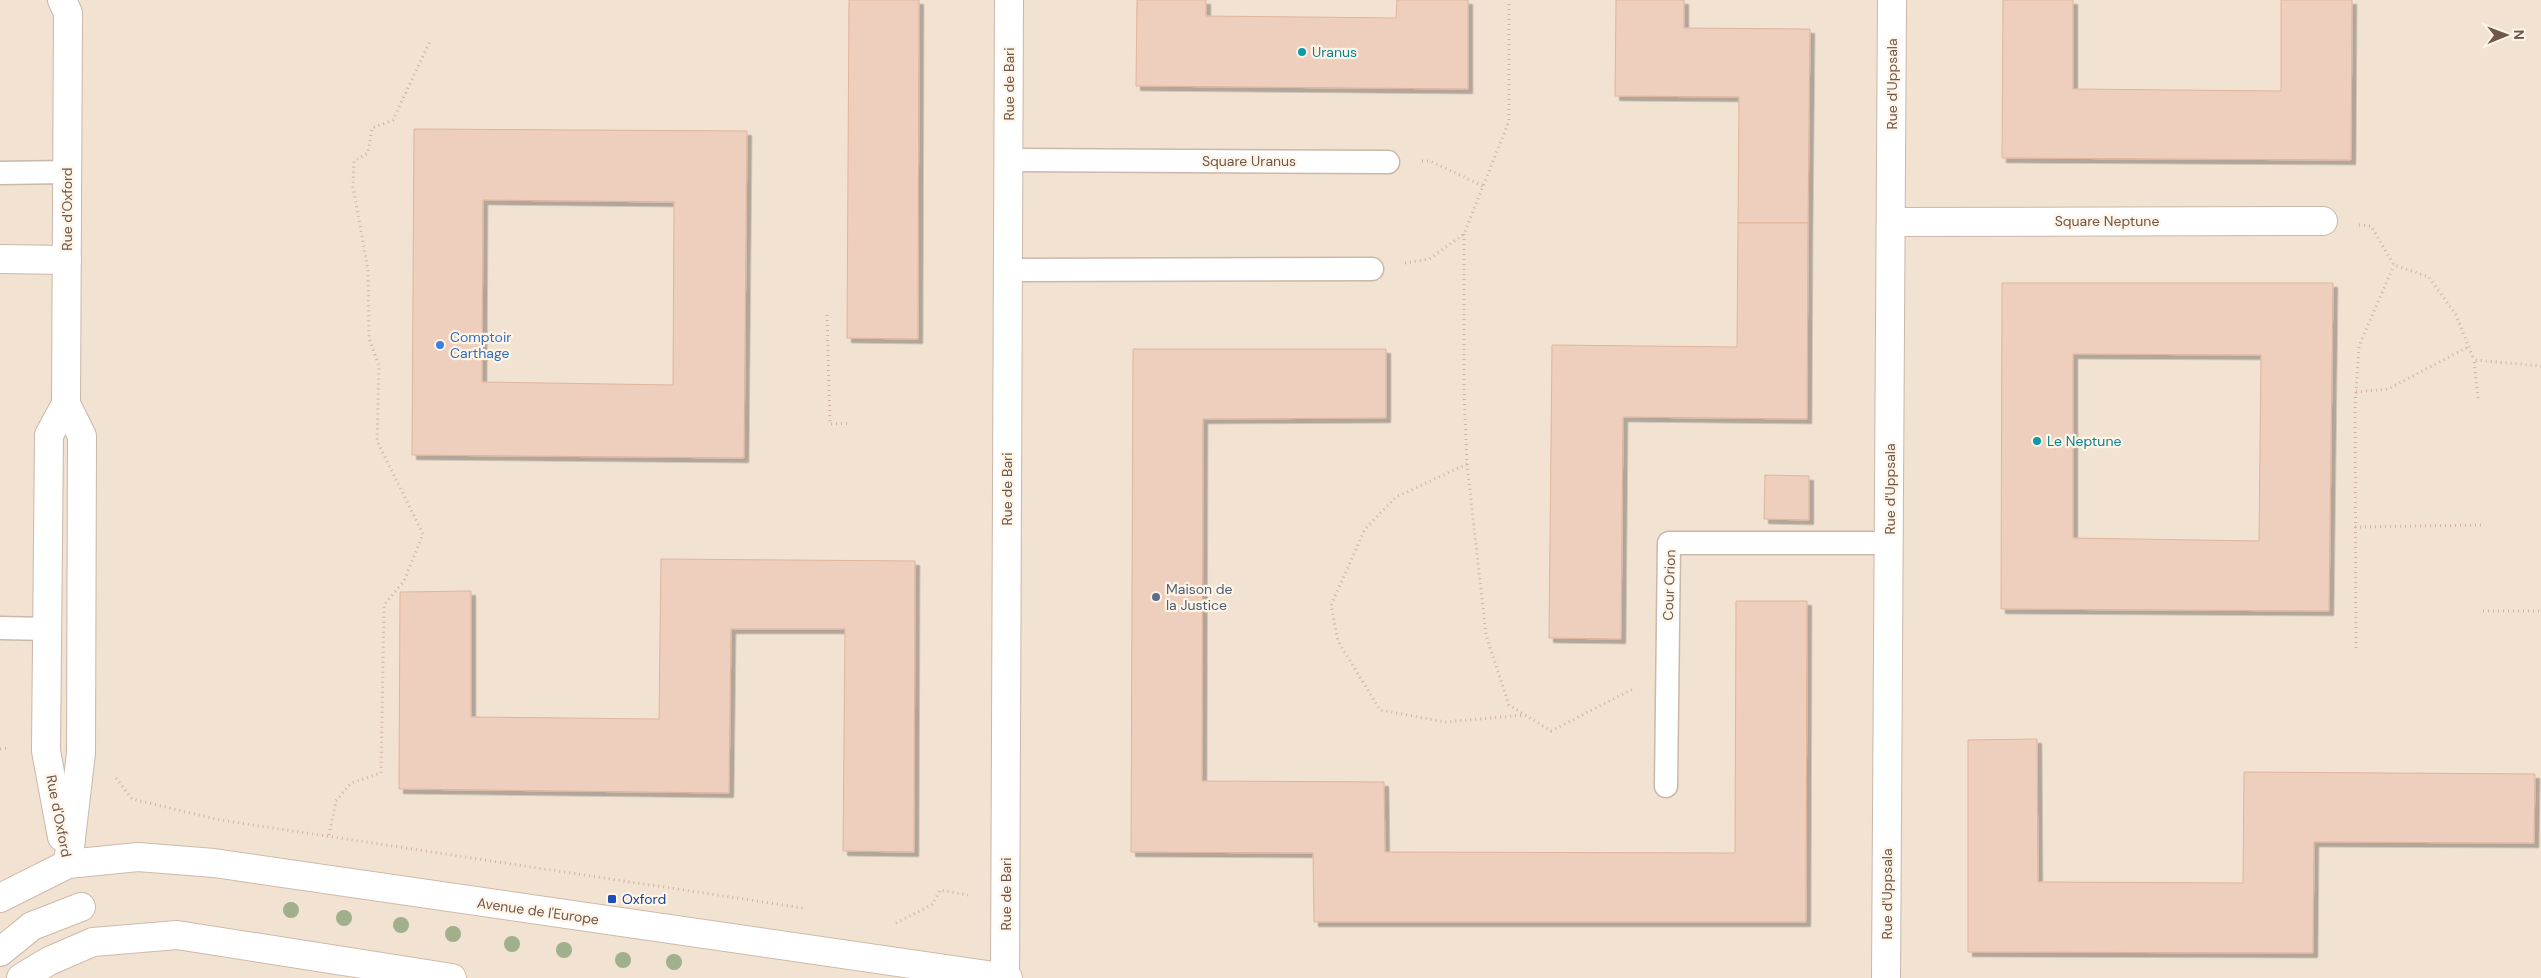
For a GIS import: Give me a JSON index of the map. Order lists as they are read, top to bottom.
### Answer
{
  "streets": {
    "street": [
      "Rue de Bari",
      "Rue d'Uppsala",
      "Rue d'Oxford",
      "Square Neptune",
      "Avenue de l'Europe"
    ],
    "lane": ["Square Uranus", "Cour Orion"]
  },
  "crossings": [
    ["Rue de Bari", "Square Uranus"],
    ["Rue de Bari", "Avenue de l'Europe"],
    ["Rue d'Uppsala", "Square Neptune"],
    ["Rue d'Uppsala", "Cour Orion"],
    ["Rue d'Oxford", "Avenue de l'Europe"]
  ],
  "places": {
    "other": [
      "Uranus",
      "Comptoir Carthage",
      "Le Neptune",
      "Maison de la Justice"
    ],
    "transit": ["Oxford"]
  },
  "north": "right"
}
